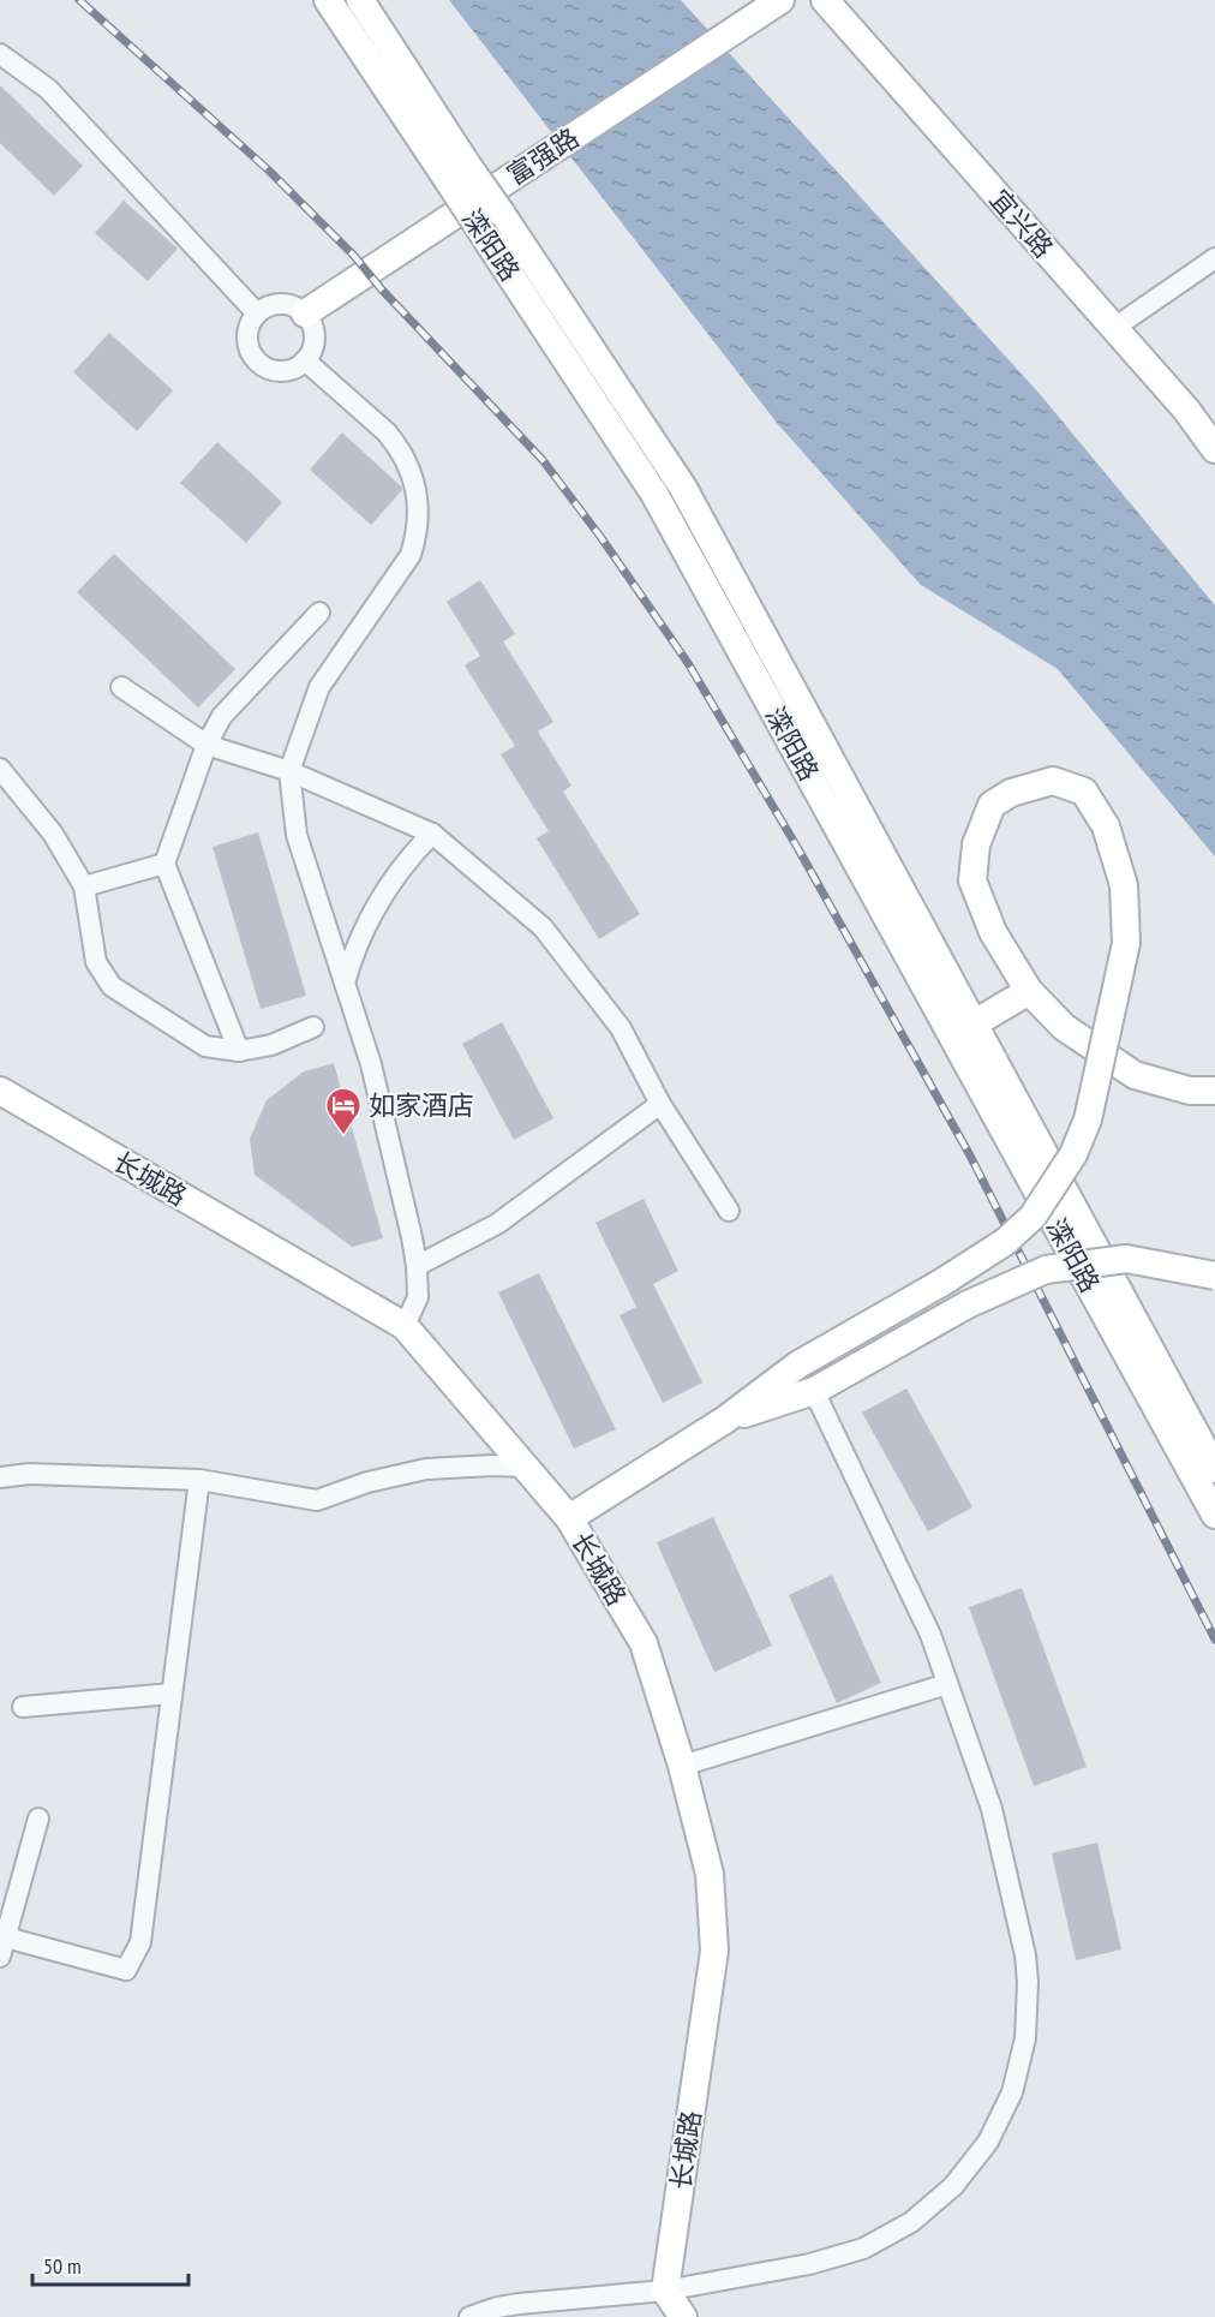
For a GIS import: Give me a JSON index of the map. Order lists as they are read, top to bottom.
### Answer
{
  "streets": {
    "street": [
      "富强路",
      "宜兴路",
      "滦阳路",
      "长城路"
    ]
  },
  "places": {
    "hotel": ["如家酒店"]
  },
  "scale_bar": "50 m"
}
